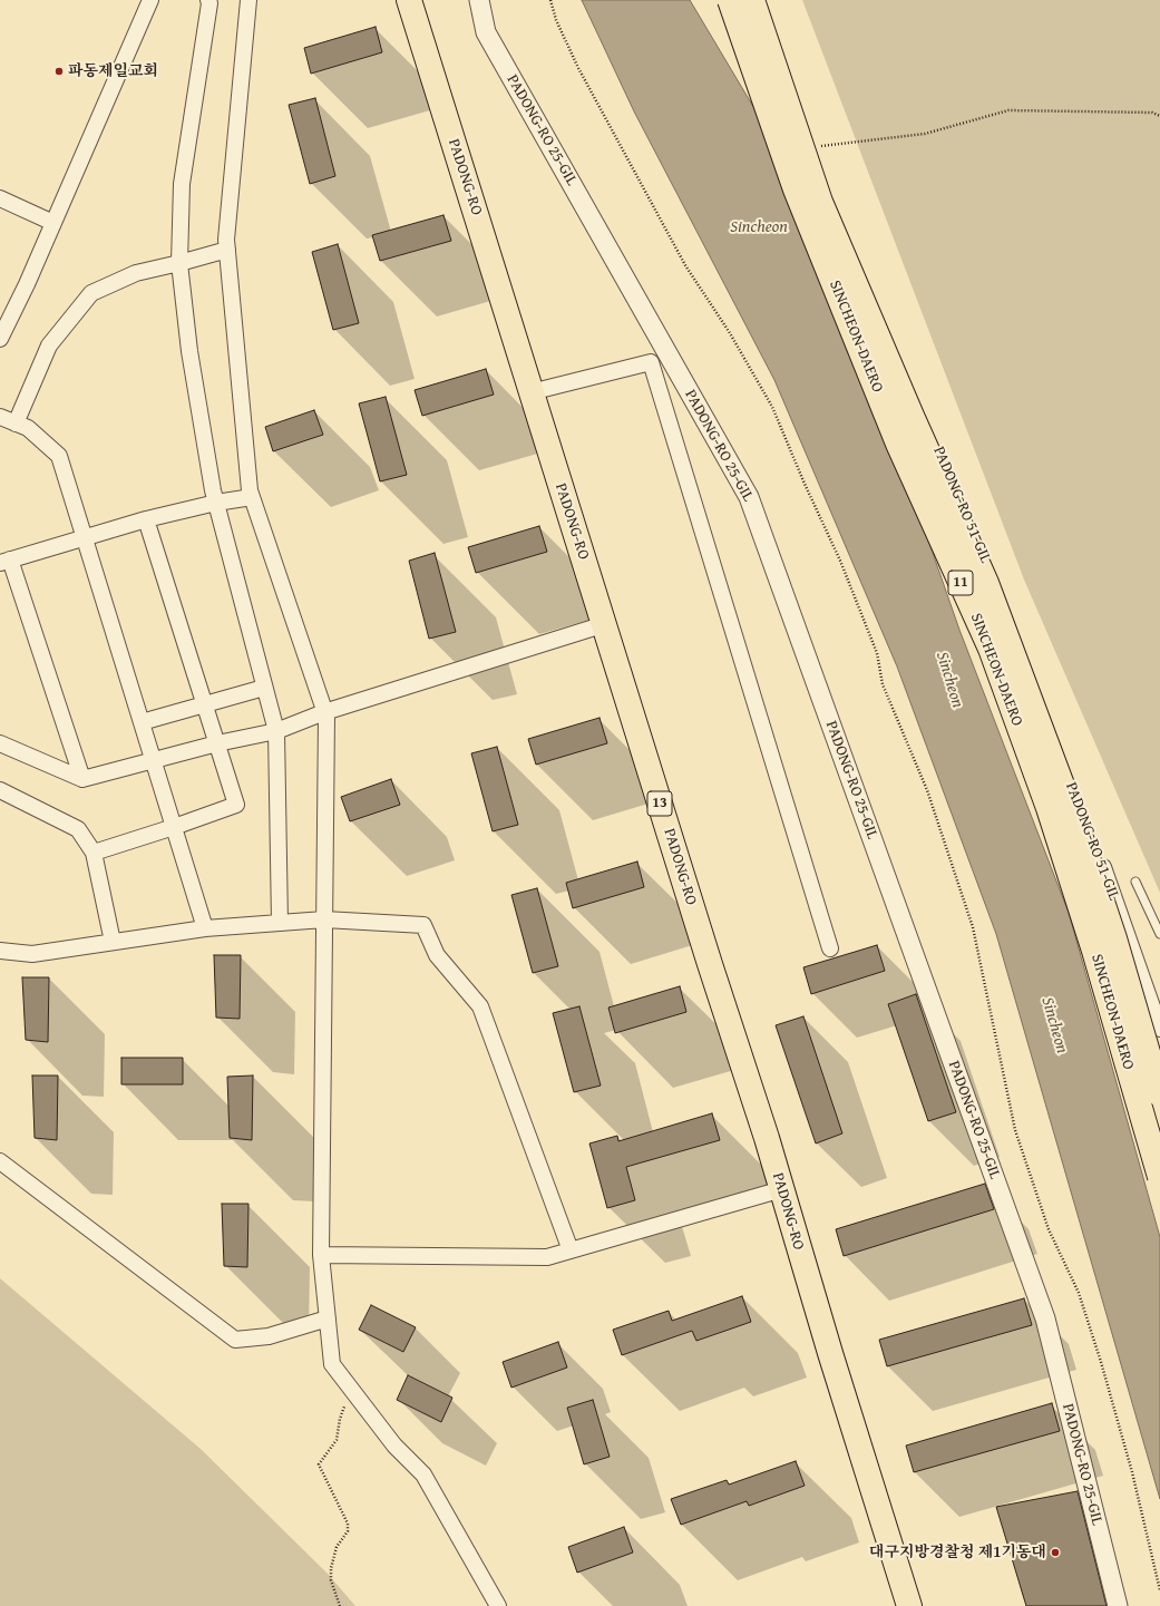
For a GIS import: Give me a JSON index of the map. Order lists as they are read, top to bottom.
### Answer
{
  "streets": {
    "main road": [
      "PADONG-RO",
      "SINCHEON-DAERO",
      "11",
      "13"
    ],
    "street": ["PADONG-RO 25-GIL", "PADONG-RO 51-GIL"]
  },
  "water": ["Sincheon"],
  "places": ["파동제일교회", "대구지방경찰청 제1기동대"]
}
